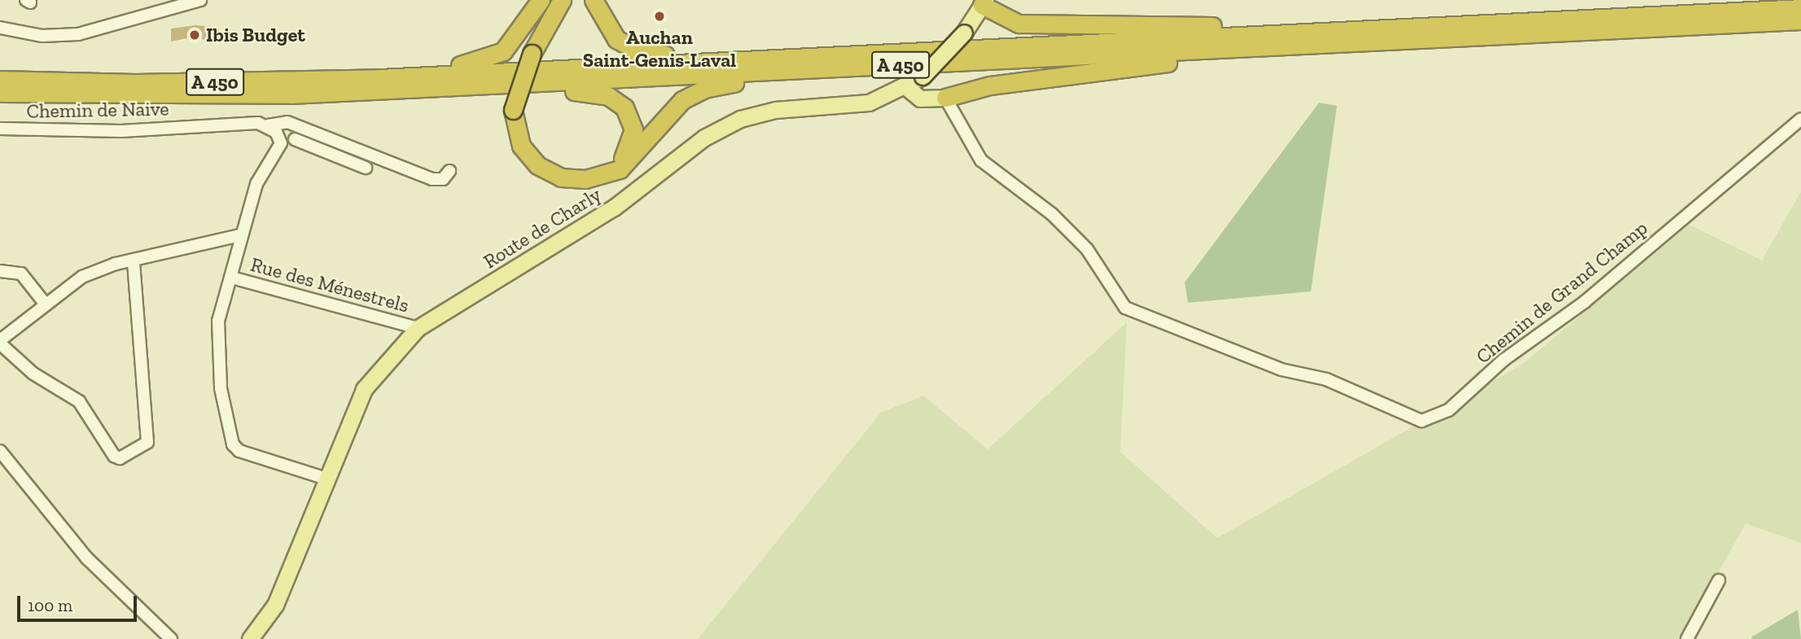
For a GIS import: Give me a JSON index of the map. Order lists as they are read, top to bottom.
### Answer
{
  "streets": {
    "highway": ["A 450"],
    "main road": ["Route de Charly"],
    "street": ["Chemin de Naive", "Rue des Ménestrels", "Chemin de Grand Champ"]
  },
  "crossings": [
    ["Route de Charly", "Rue des Ménestrels"]
  ],
  "places": ["Auchan Saint-Genis-Laval", "Ibis Budget"],
  "scale_bar": "100 m"
}
